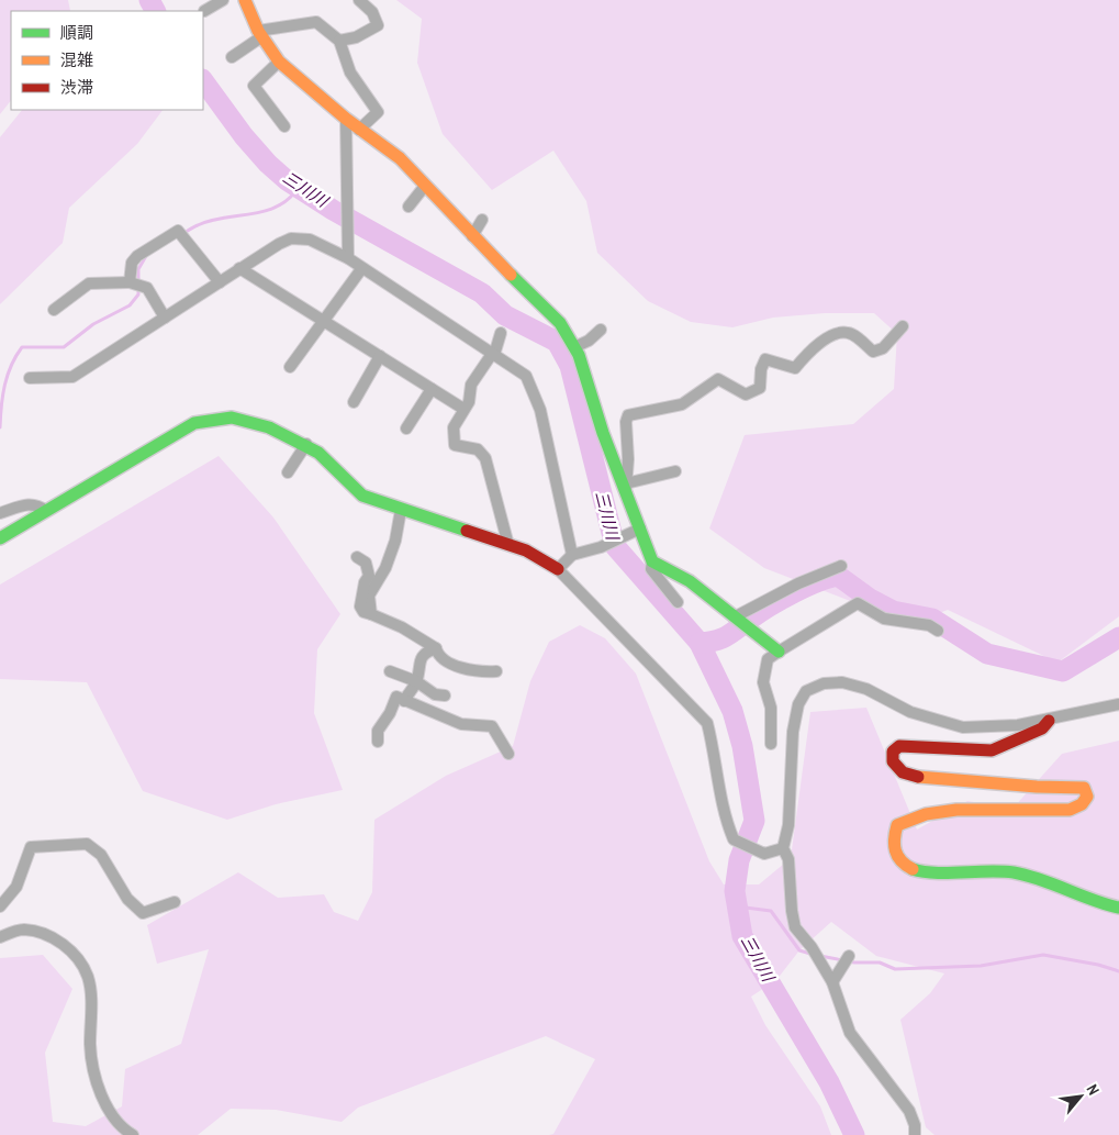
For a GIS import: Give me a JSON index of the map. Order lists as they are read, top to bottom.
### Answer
{
  "water": ["三川川"],
  "legend": ["順調", "混雑", "渋滞"],
  "north": "top right"
}
